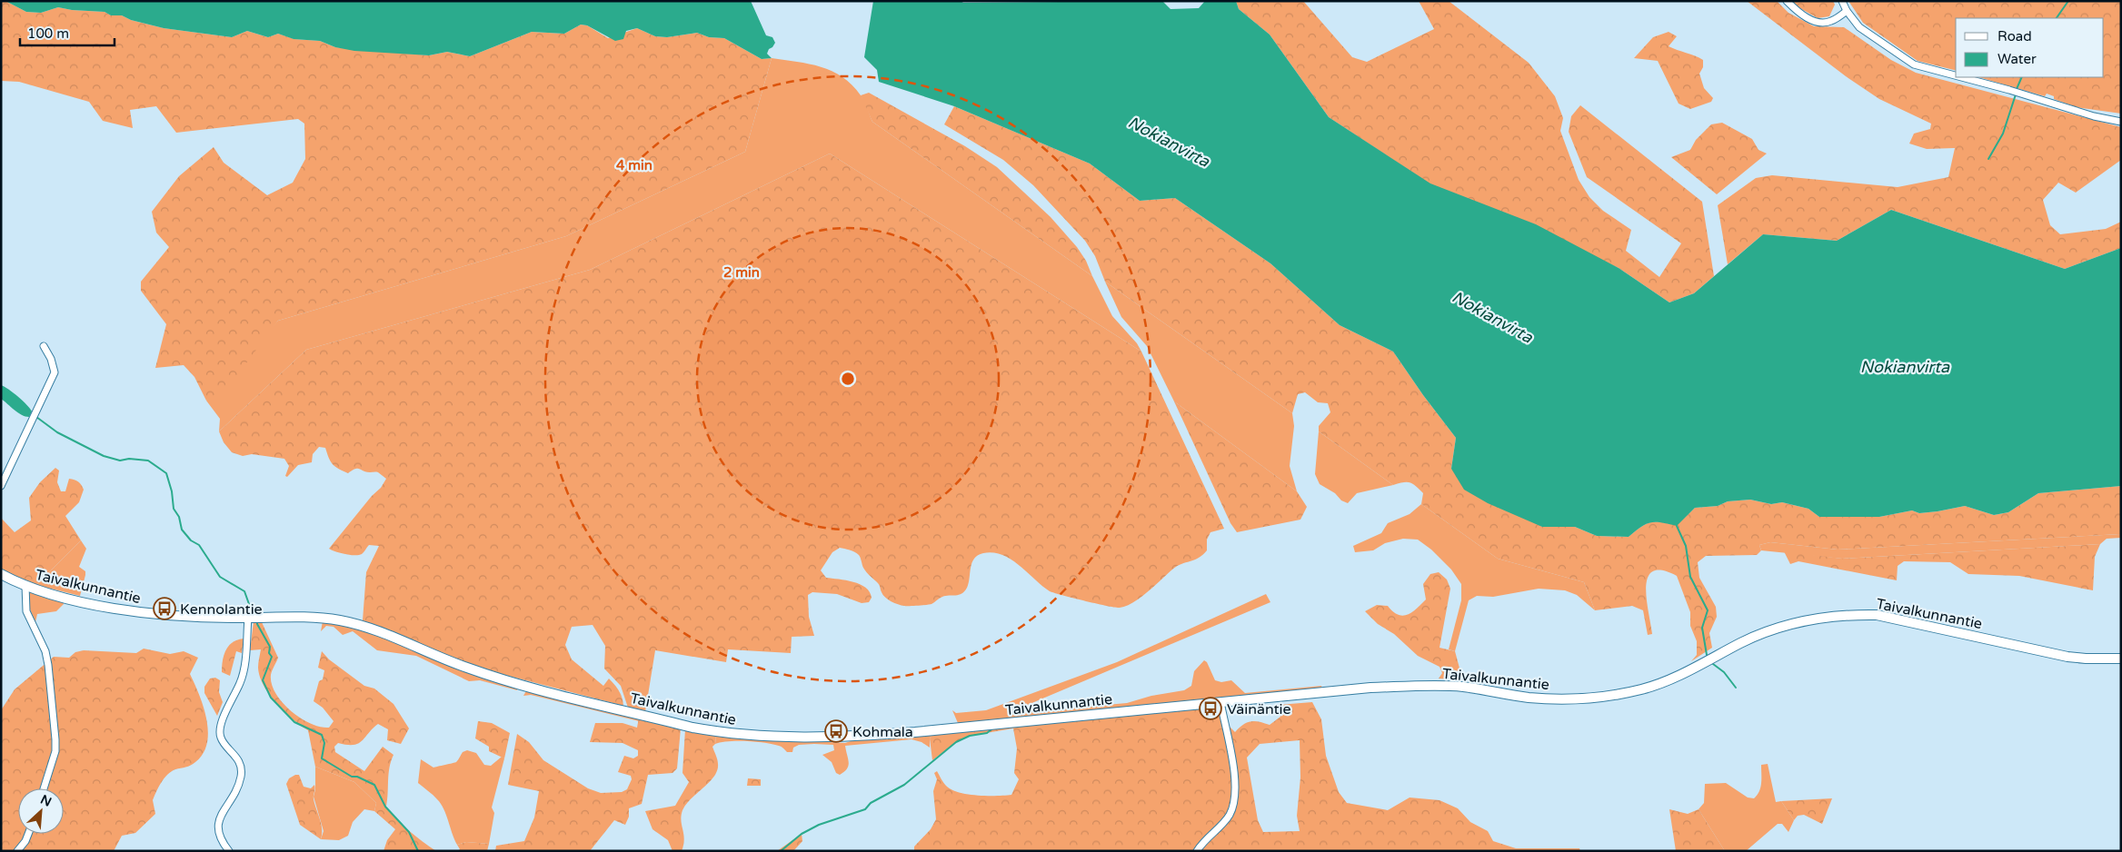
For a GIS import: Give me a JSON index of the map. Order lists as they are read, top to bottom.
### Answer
{
  "streets": {
    "street": ["Taivalkunnantie"]
  },
  "water": ["Nokianvirta"],
  "places": {
    "bus stop": ["Kennolantie", "Väinäntie", "Kohmala"]
  },
  "legend": ["Road", "Water"],
  "scale_bar": "100 m",
  "north": "top right",
  "rings": ["4 min", "2 min"]
}
